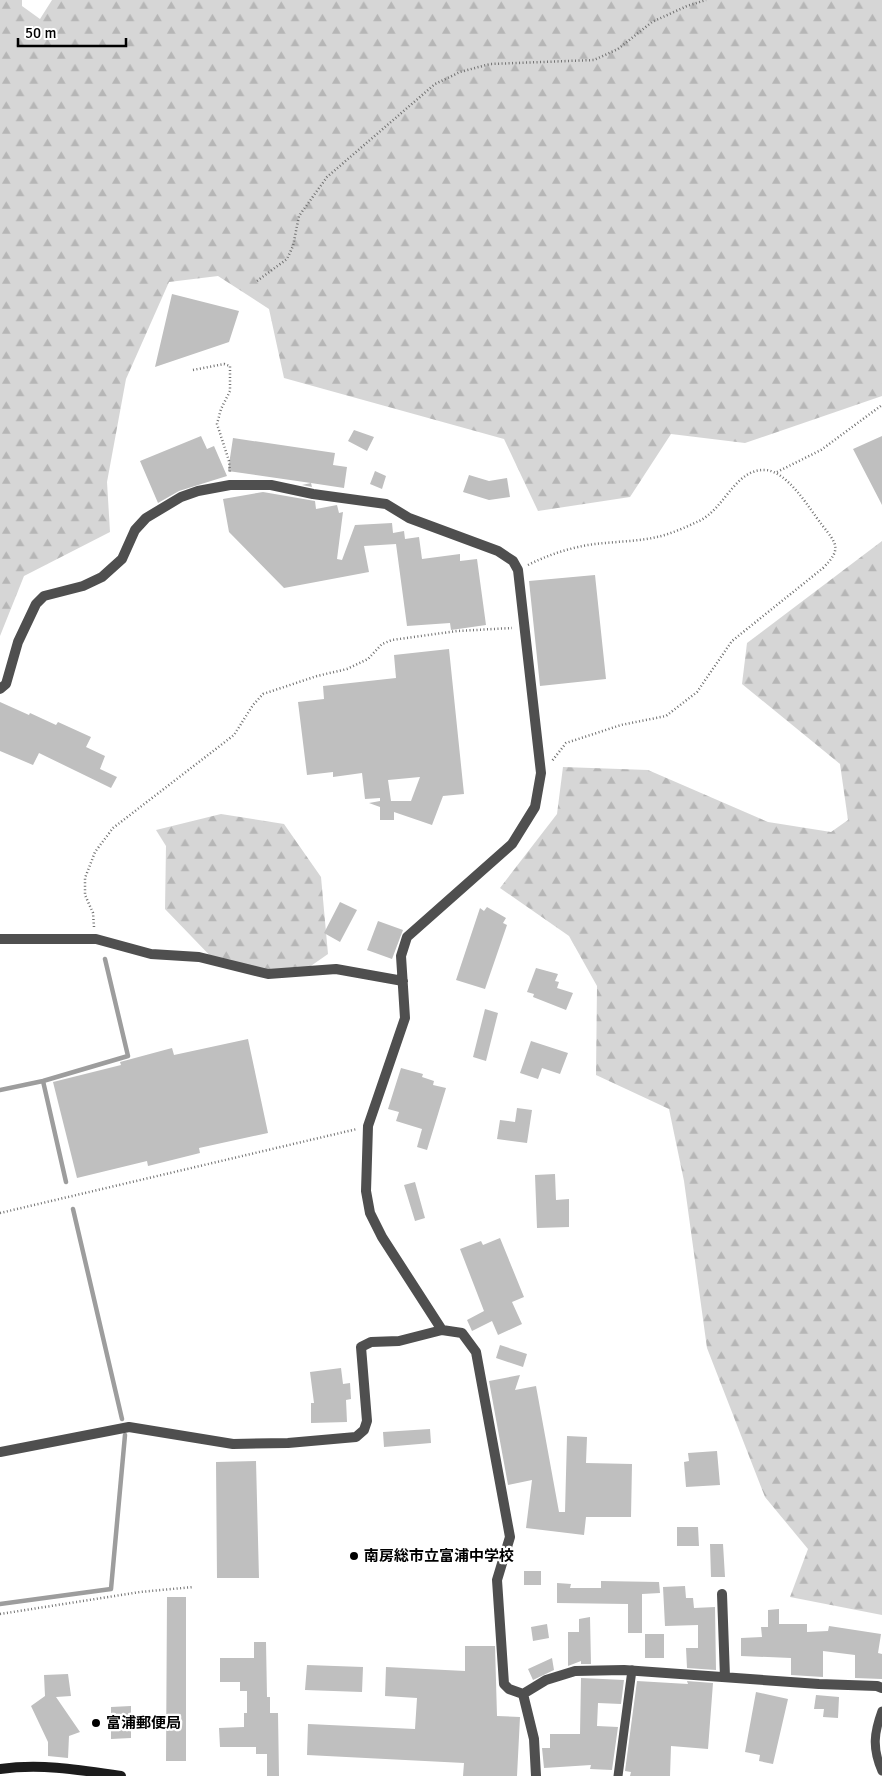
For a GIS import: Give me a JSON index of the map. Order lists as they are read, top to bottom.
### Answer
{
  "places": ["南房総市立富浦中学校", "富浦郵便局"],
  "scale_bar": "50 m"
}
